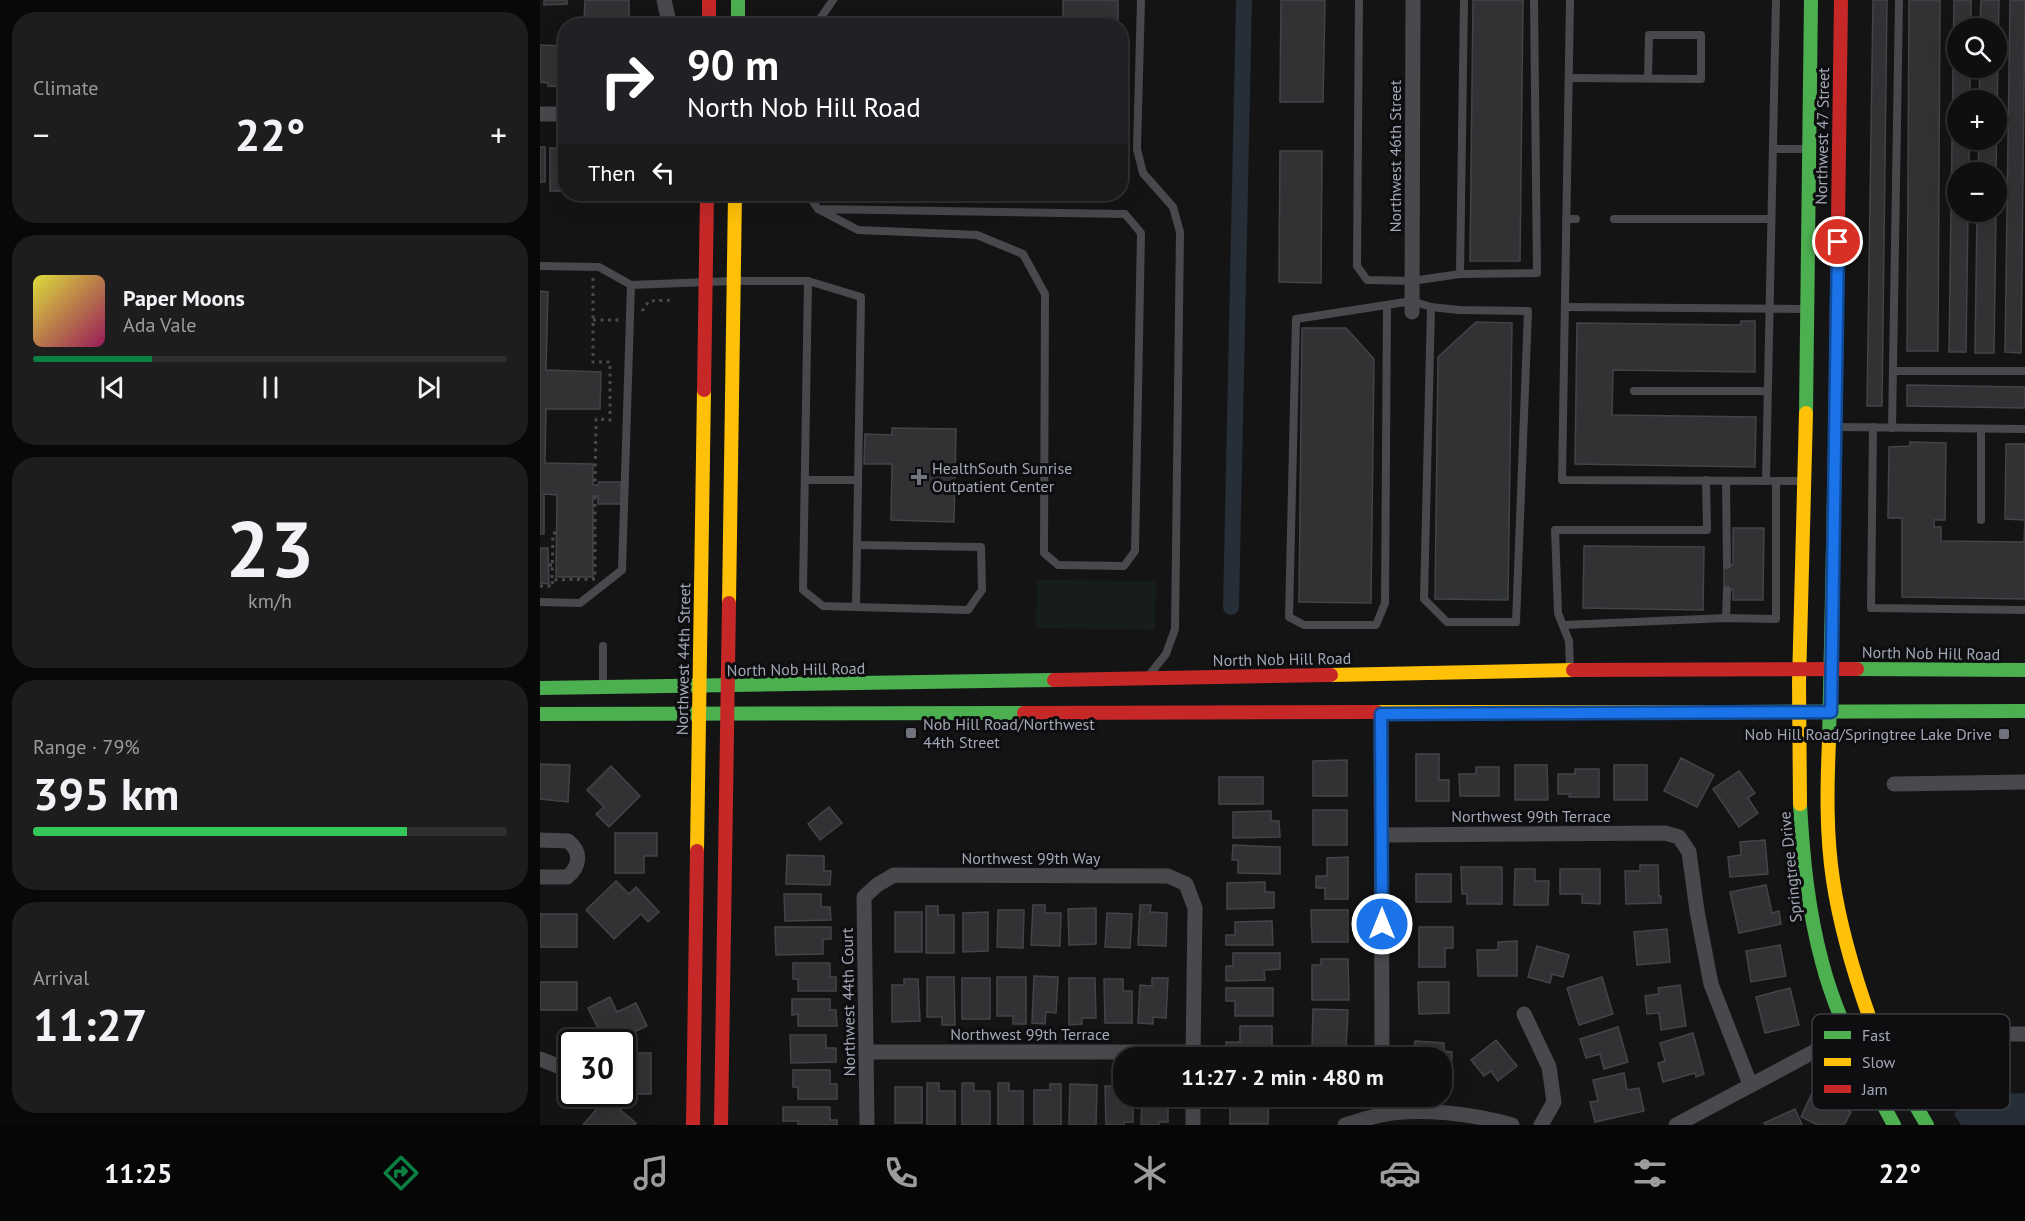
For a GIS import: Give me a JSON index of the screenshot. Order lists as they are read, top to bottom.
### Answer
{
  "streets": {
    "street": [
      "Northwest 47 Street",
      "Northwest 46th Street",
      "North Nob Hill Road",
      "Northwest 44th Street",
      "Northwest 99th Terrace",
      "Northwest 99th Way",
      "Springtree Drive",
      "Northwest 44th Court"
    ]
  },
  "crossings": [
    ["Northwest 47 Street", "North Nob Hill Road"],
    ["Northwest 47 Street", "Springtree Drive"],
    ["North Nob Hill Road", "Northwest 44th Street"],
    ["North Nob Hill Road", "Springtree Drive"],
    ["Northwest 99th Terrace", "Northwest 44th Court"],
    ["Northwest 99th Way", "Northwest 44th Court"]
  ],
  "places": {
    "health": ["HealthSouth Sunrise Outpatient Center"],
    "transit": ["Nob Hill Road/Northwest 44th Street", "Nob Hill Road/Springtree Lake Drive"]
  },
  "legend": ["Fast", "Slow", "Jam"],
  "page": {
    "tile": [
      "Climate",
      ["23", "km/h"],
      ["Range · 79%", "395 km"],
      ["Arrival", "11:27"]
    ],
    "map_buttons": ["+", "−"],
    "turn": ["90 m", "North Nob Hill Road"],
    "heat": ["−", "22°", "+"],
    "then": "Then",
    "song": ["Paper Moons", "Ada Vale"],
    "limit": "30",
    "trip": "11:27 · 2 min · 480 m",
    "tabs": ["11:25", "22°"]
  }
}
